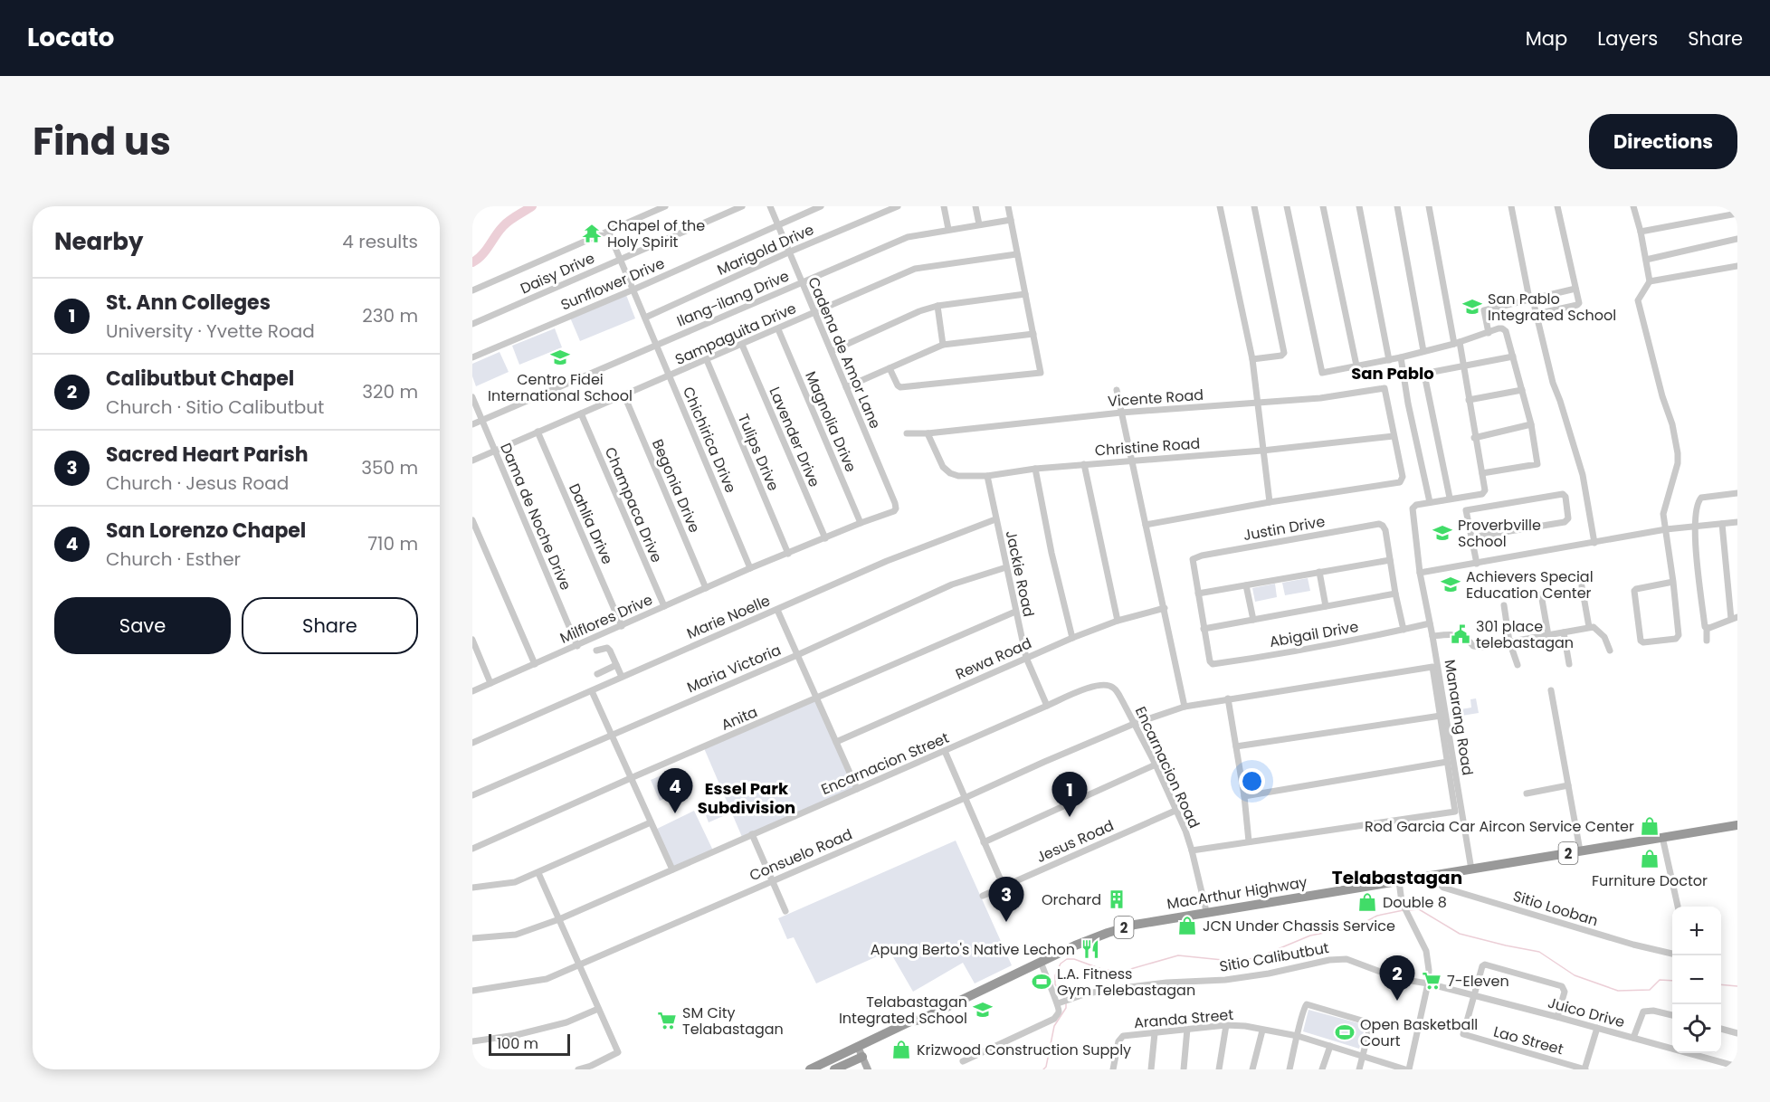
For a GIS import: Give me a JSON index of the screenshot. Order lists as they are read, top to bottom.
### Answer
{
  "streets": {
    "highway": ["2", "MacArthur Highway"],
    "street": [
      "Marigold Drive",
      "Daisy Drive",
      "Sunflower Drive",
      "Ilang-ilang Drive",
      "Sampaguita Drive",
      "Cadena de Amor Lane",
      "Vicente Road",
      "Magnolia Drive",
      "Lavender Drive",
      "Chichirica Drive",
      "Christine Road",
      "Tulips Drive",
      "Begonia Drive",
      "Champaca Drive",
      "Dama de Noche Drive",
      "Dahlia Drive",
      "Justin Drive",
      "Jackie Road",
      "Marie Noelle",
      "Milflores Drive",
      "Abigail Drive",
      "Rewa Road",
      "Maria Victoria",
      "Manarang Road",
      "Anita",
      "Encarnacion Street",
      "Encarnacion Road",
      "Jesus Road",
      "Consuelo Road",
      "Sitio Looban",
      "Sitio Calibutbut",
      "Juico Drive",
      "Aranda Street",
      "Lao Street"
    ]
  },
  "crossings": [
    ["Marigold Drive", "Cadena de Amor Lane"],
    ["Marigold Drive", "Chichirica Drive"],
    ["Daisy Drive", "Chichirica Drive"],
    ["Sunflower Drive", "Cadena de Amor Lane"],
    ["Sunflower Drive", "Chichirica Drive"],
    ["Ilang-ilang Drive", "Cadena de Amor Lane"],
    ["Ilang-ilang Drive", "Chichirica Drive"],
    ["Ilang-ilang Drive", "Dama de Noche Drive"],
    ["Sampaguita Drive", "Cadena de Amor Lane"],
    ["Sampaguita Drive", "Magnolia Drive"],
    ["Sampaguita Drive", "Lavender Drive"],
    ["Sampaguita Drive", "Chichirica Drive"],
    ["Sampaguita Drive", "Tulips Drive"],
    ["Sampaguita Drive", "Begonia Drive"],
    ["Sampaguita Drive", "Champaca Drive"],
    ["Sampaguita Drive", "Dama de Noche Drive"],
    ["Sampaguita Drive", "Dahlia Drive"],
    ["Cadena de Amor Lane", "Milflores Drive"],
    ["Vicente Road", "Christine Road"],
    ["Magnolia Drive", "Milflores Drive"],
    ["Lavender Drive", "Milflores Drive"],
    ["Chichirica Drive", "Milflores Drive"],
    ["Christine Road", "Jackie Road"],
    ["Tulips Drive", "Milflores Drive"],
    ["Begonia Drive", "Milflores Drive"],
    ["Champaca Drive", "Milflores Drive"],
    ["Dama de Noche Drive", "Milflores Drive"],
    ["Dahlia Drive", "Milflores Drive"],
    ["Jackie Road", "Marie Noelle"],
    ["Jackie Road", "Rewa Road"],
    ["Jackie Road", "Maria Victoria"],
    ["Jackie Road", "Anita"],
    ["Jackie Road", "Encarnacion Street"],
    ["Abigail Drive", "Manarang Road"],
    ["Manarang Road", "MacArthur Highway"],
    ["Encarnacion Street", "Encarnacion Road"],
    ["Encarnacion Road", "Jesus Road"],
    ["Encarnacion Road", "Consuelo Road"],
    ["Encarnacion Road", "MacArthur Highway"],
    ["MacArthur Highway", "Sitio Looban"],
    ["Sitio Calibutbut", "Juico Drive"],
    ["Juico Drive", "Lao Street"]
  ],
  "districts": ["San Pablo", "Essel Park Subdivision", "Telabastagan"],
  "places": {
    "temple": ["Chapel of the Holy Spirit"],
    "school or university": [
      "San Pablo Integrated School",
      "Centro Fidei International School",
      "Proverbville School",
      "Achievers Special Education Center",
      "Telabastagan Integrated School"
    ],
    "public building": ["301 place telebastagan"],
    "shop": [
      "Rod Garcia Car Aircon Service Center",
      "Furniture Doctor",
      "Double 8",
      "JCN Under Chassis Service",
      "Krizwood Construction Supply"
    ],
    "building": ["Orchard"],
    "restaurant": ["Apung Berto's Native Lechon"],
    "supermarket": ["7-Eleven", "SM City Telabastagan"],
    "sports": ["L.A. Fitness Gym Telebastagan", "Open Basketball Court"]
  },
  "scale_bar": "100 m",
  "page": {
    "header": "Locato",
    "nav": ["Map", "Layers", "Share"],
    "title": "Find us",
    "buttons": [
      "Directions",
      ["Save", "Share"]
    ],
    "heading": ["Nearby", "4 results"],
    "list": [
      {
        "mark": "1",
        "name": "St. Ann Colleges",
        "note": "University · Yvette Road",
        "value": "230 m"
      },
      {
        "mark": "2",
        "name": "Calibutbut Chapel",
        "note": "Church · Sitio Calibutbut",
        "value": "320 m"
      },
      {
        "mark": "3",
        "name": "Sacred Heart Parish",
        "note": "Church · Jesus Road",
        "value": "350 m"
      },
      {
        "mark": "4",
        "name": "San Lorenzo Chapel",
        "note": "Church · Esther",
        "value": "710 m"
      }
    ],
    "pins": [
      "4",
      "1",
      "3",
      "2"
    ],
    "map_buttons": ["+", "−"],
    "scale": "100 m"
  }
}
